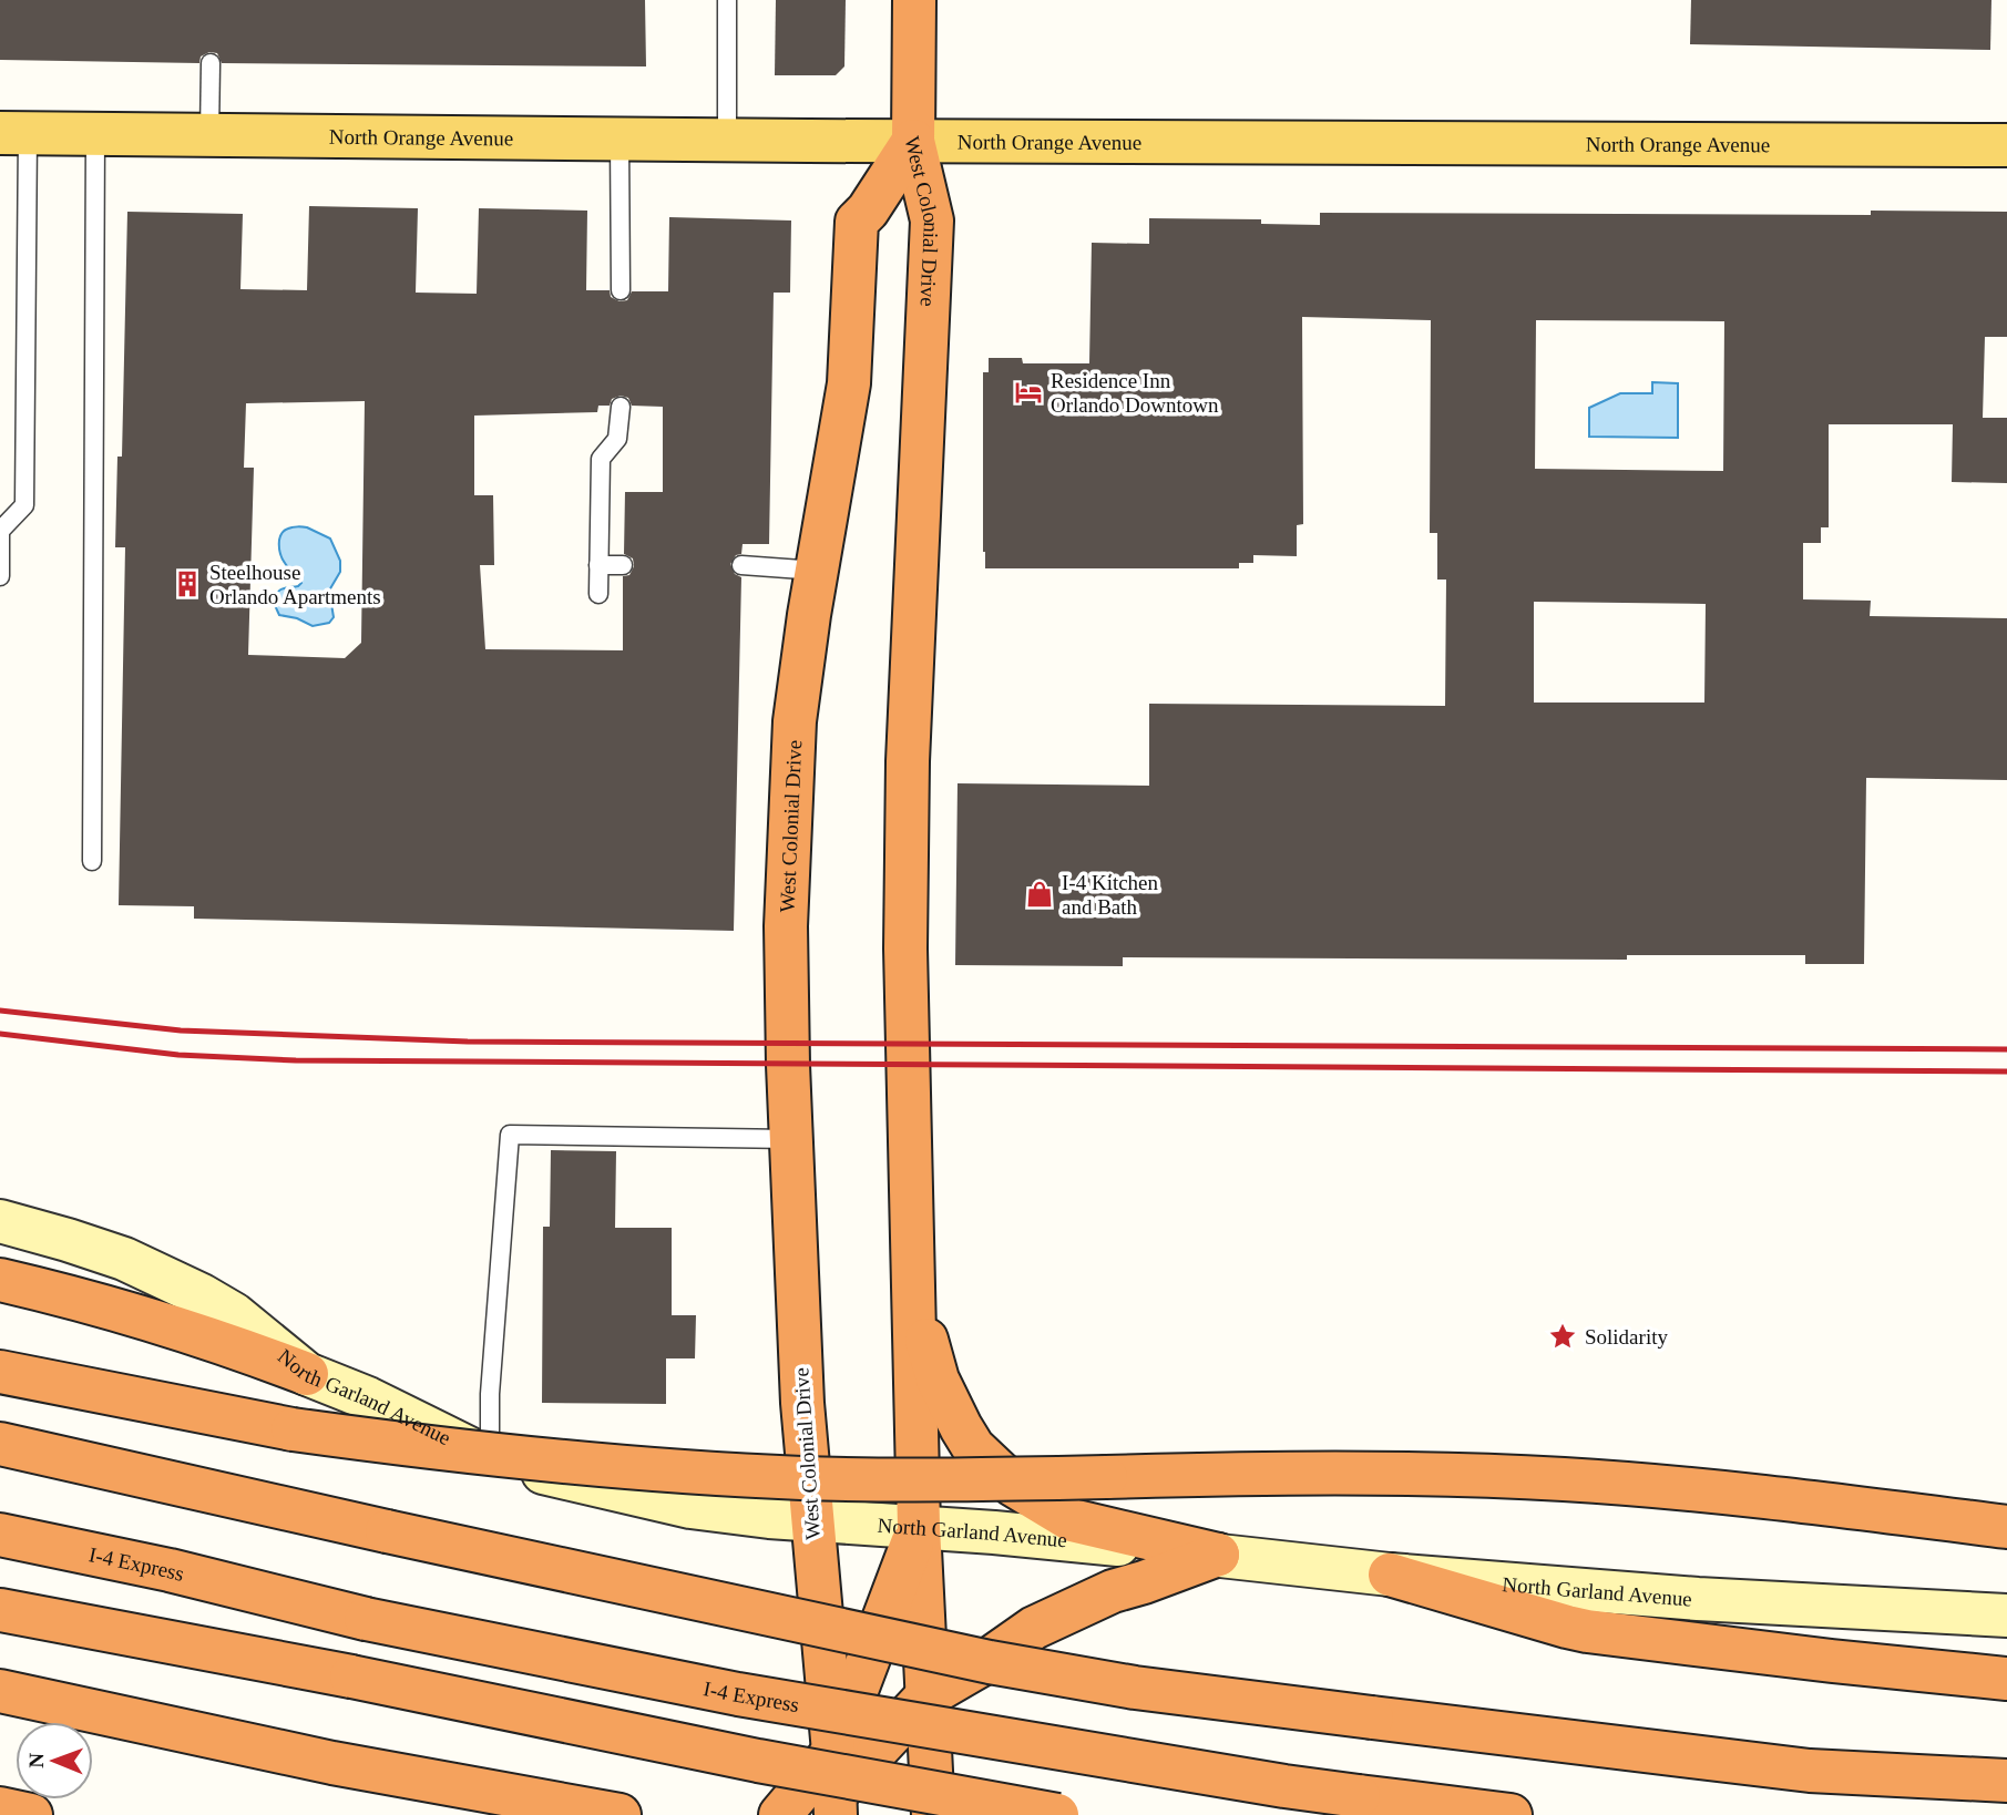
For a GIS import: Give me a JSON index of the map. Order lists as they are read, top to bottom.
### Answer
{
  "streets": {
    "highway": ["West Colonial Drive", "I-4 Express"],
    "main road": ["North Orange Avenue"],
    "street": ["North Garland Avenue"]
  },
  "crossings": [
    ["North Orange Avenue", "West Colonial Drive"],
    ["West Colonial Drive", "North Garland Avenue"]
  ],
  "places": {
    "hotel": ["Residence Inn Orlando Downtown"],
    "building": ["Steelhouse Orlando Apartments"],
    "shop": ["I-4 Kitchen and Bath"],
    "place": ["Solidarity"]
  },
  "north": "left"
}
